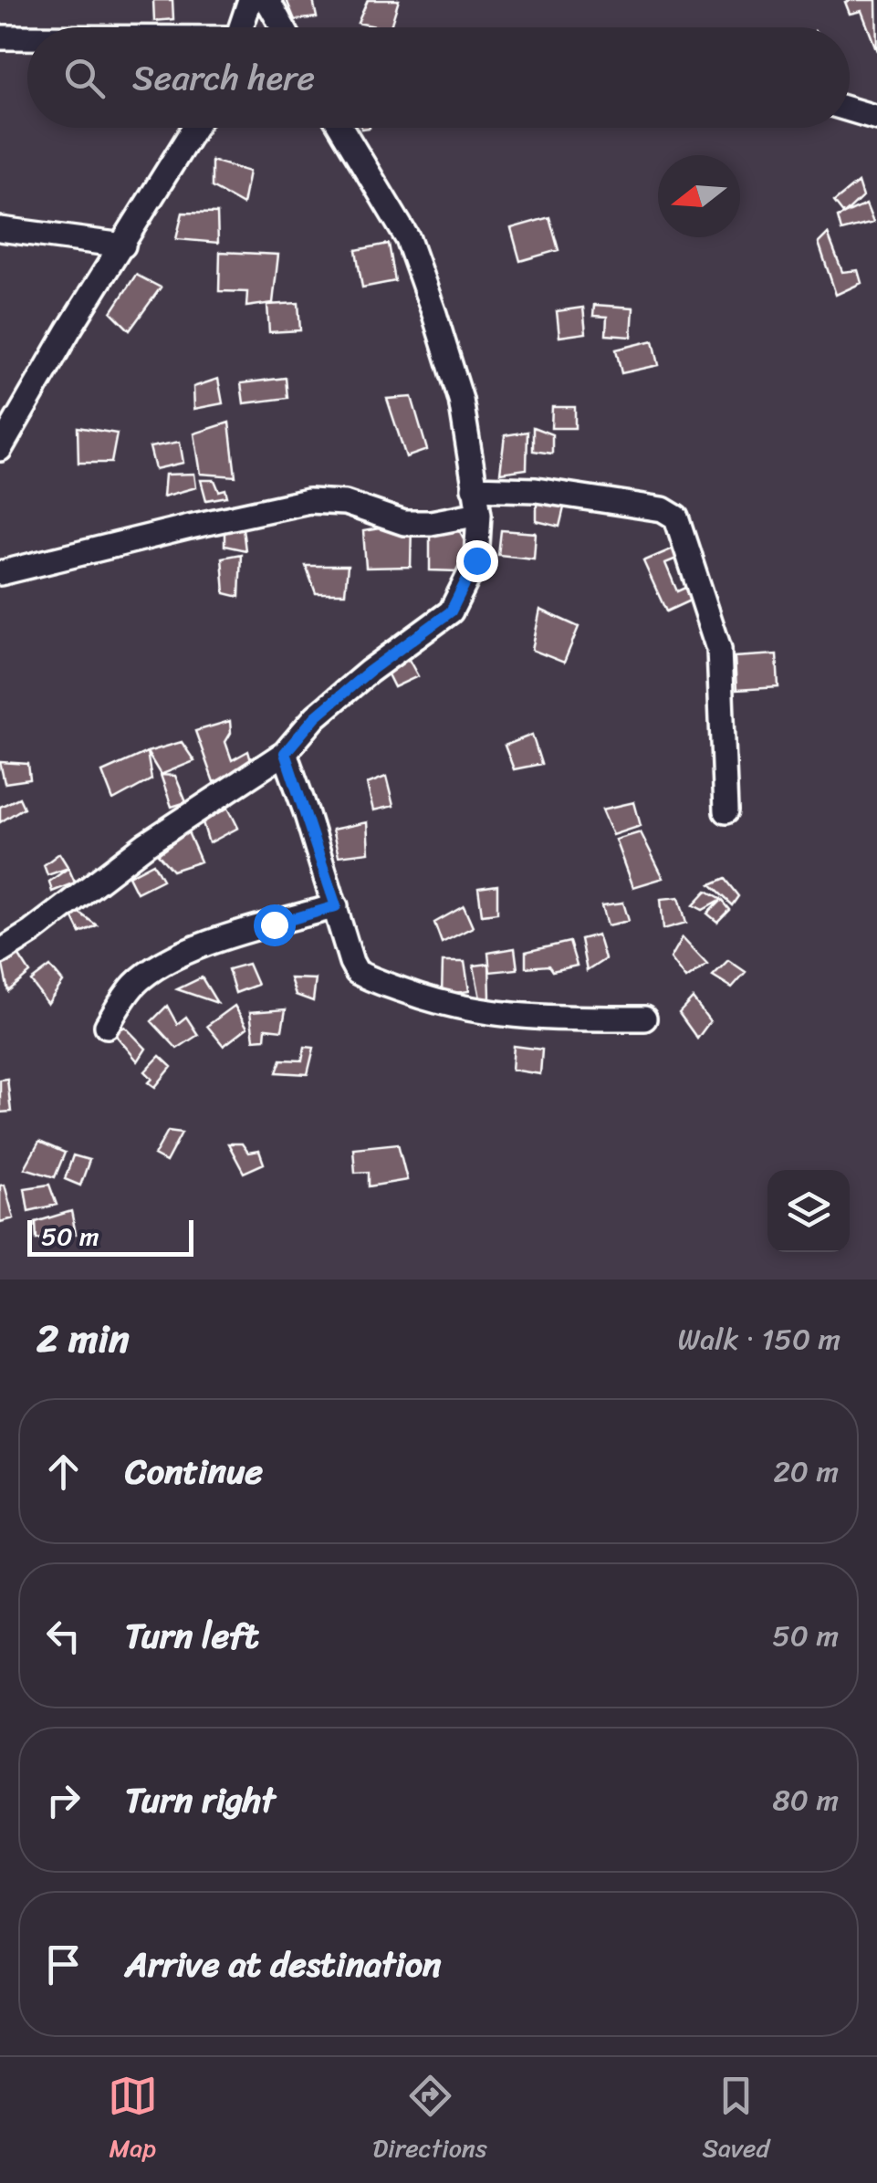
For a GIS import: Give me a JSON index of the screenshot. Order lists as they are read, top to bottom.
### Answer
{
  "scale_bar": "50 m",
  "north": "left",
  "page": {
    "search": "Search here",
    "scale": "50 m",
    "heading": ["2 min", "Walk · 150 m"],
    "list": [
      ["Continue", "20 m"],
      ["Turn left", "50 m"],
      ["Turn right", "80 m"],
      "Arrive at destination"
    ],
    "nav": ["Map", "Directions", "Saved"]
  }
}
